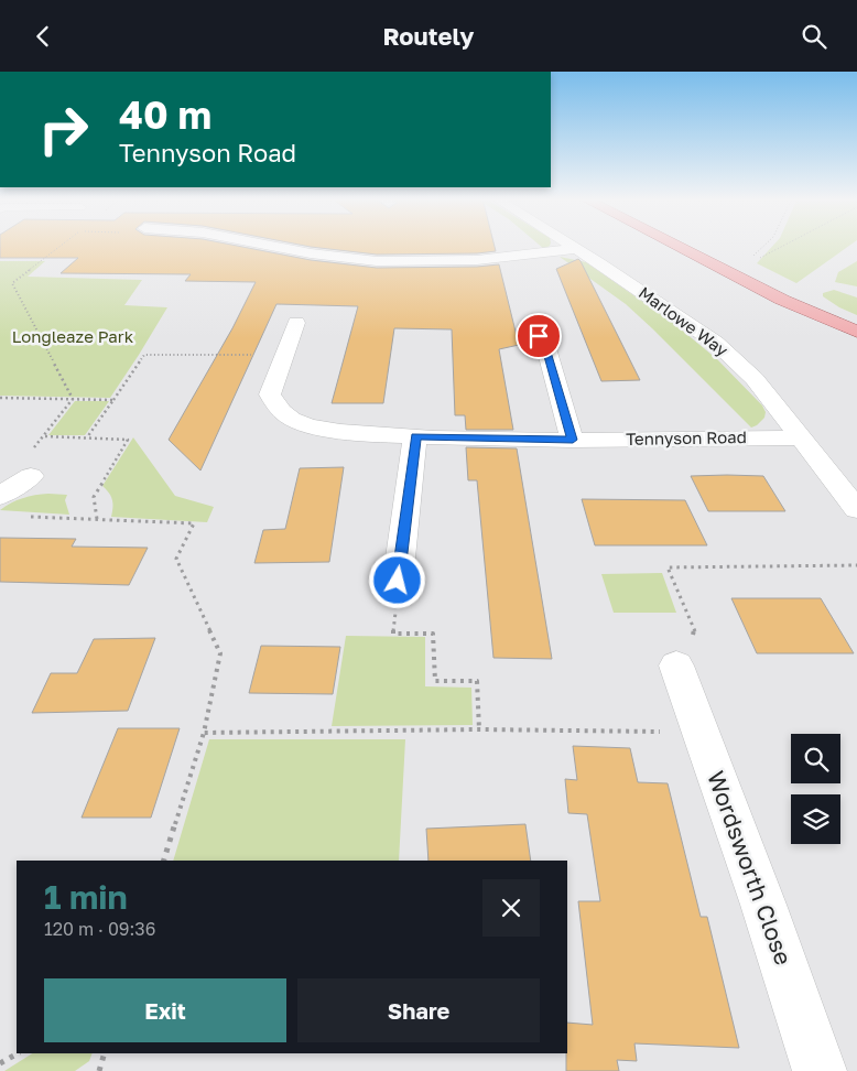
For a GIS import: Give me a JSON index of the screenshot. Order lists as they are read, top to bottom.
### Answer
{
  "streets": {
    "street": ["Marlowe Way", "Tennyson Road", "Wordsworth Close"]
  },
  "crossings": [
    ["Marlowe Way", "Tennyson Road"]
  ],
  "parks": ["Longleaze Park"],
  "page": {
    "header": "Routely",
    "turn": ["40 m", "Tennyson Road"],
    "heading": ["1 min", "120 m · 09:36"],
    "buttons": ["Exit", "Share"]
  }
}
